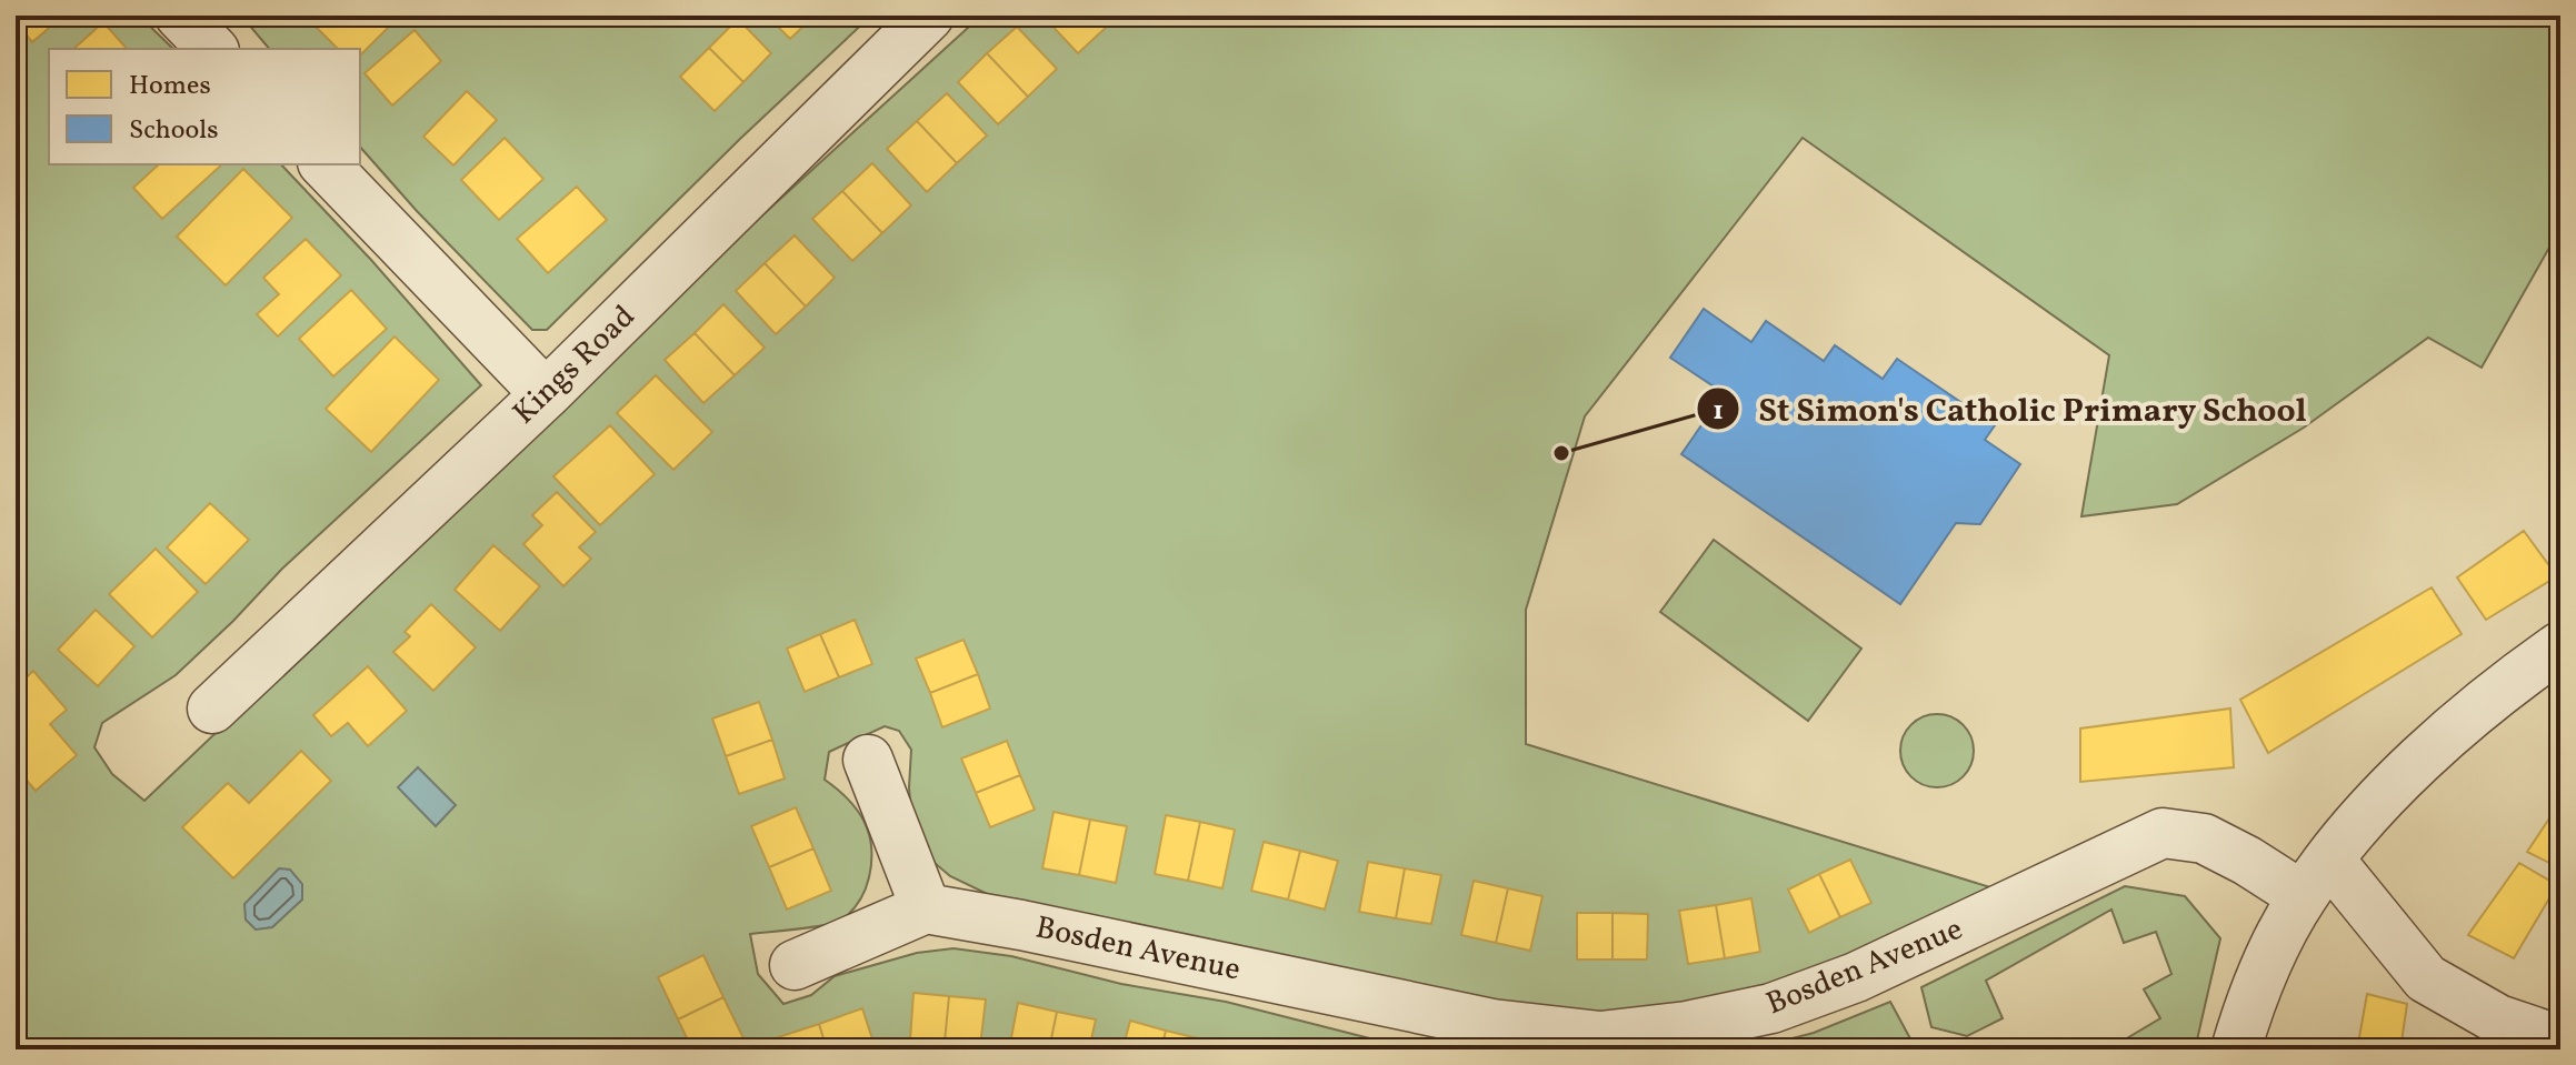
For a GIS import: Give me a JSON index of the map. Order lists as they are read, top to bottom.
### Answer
{
  "streets": {
    "street": ["Kings Road", "Bosden Avenue"]
  },
  "places": ["St Simon's Catholic Primary School"],
  "legend": ["Homes", "Schools"]
}
